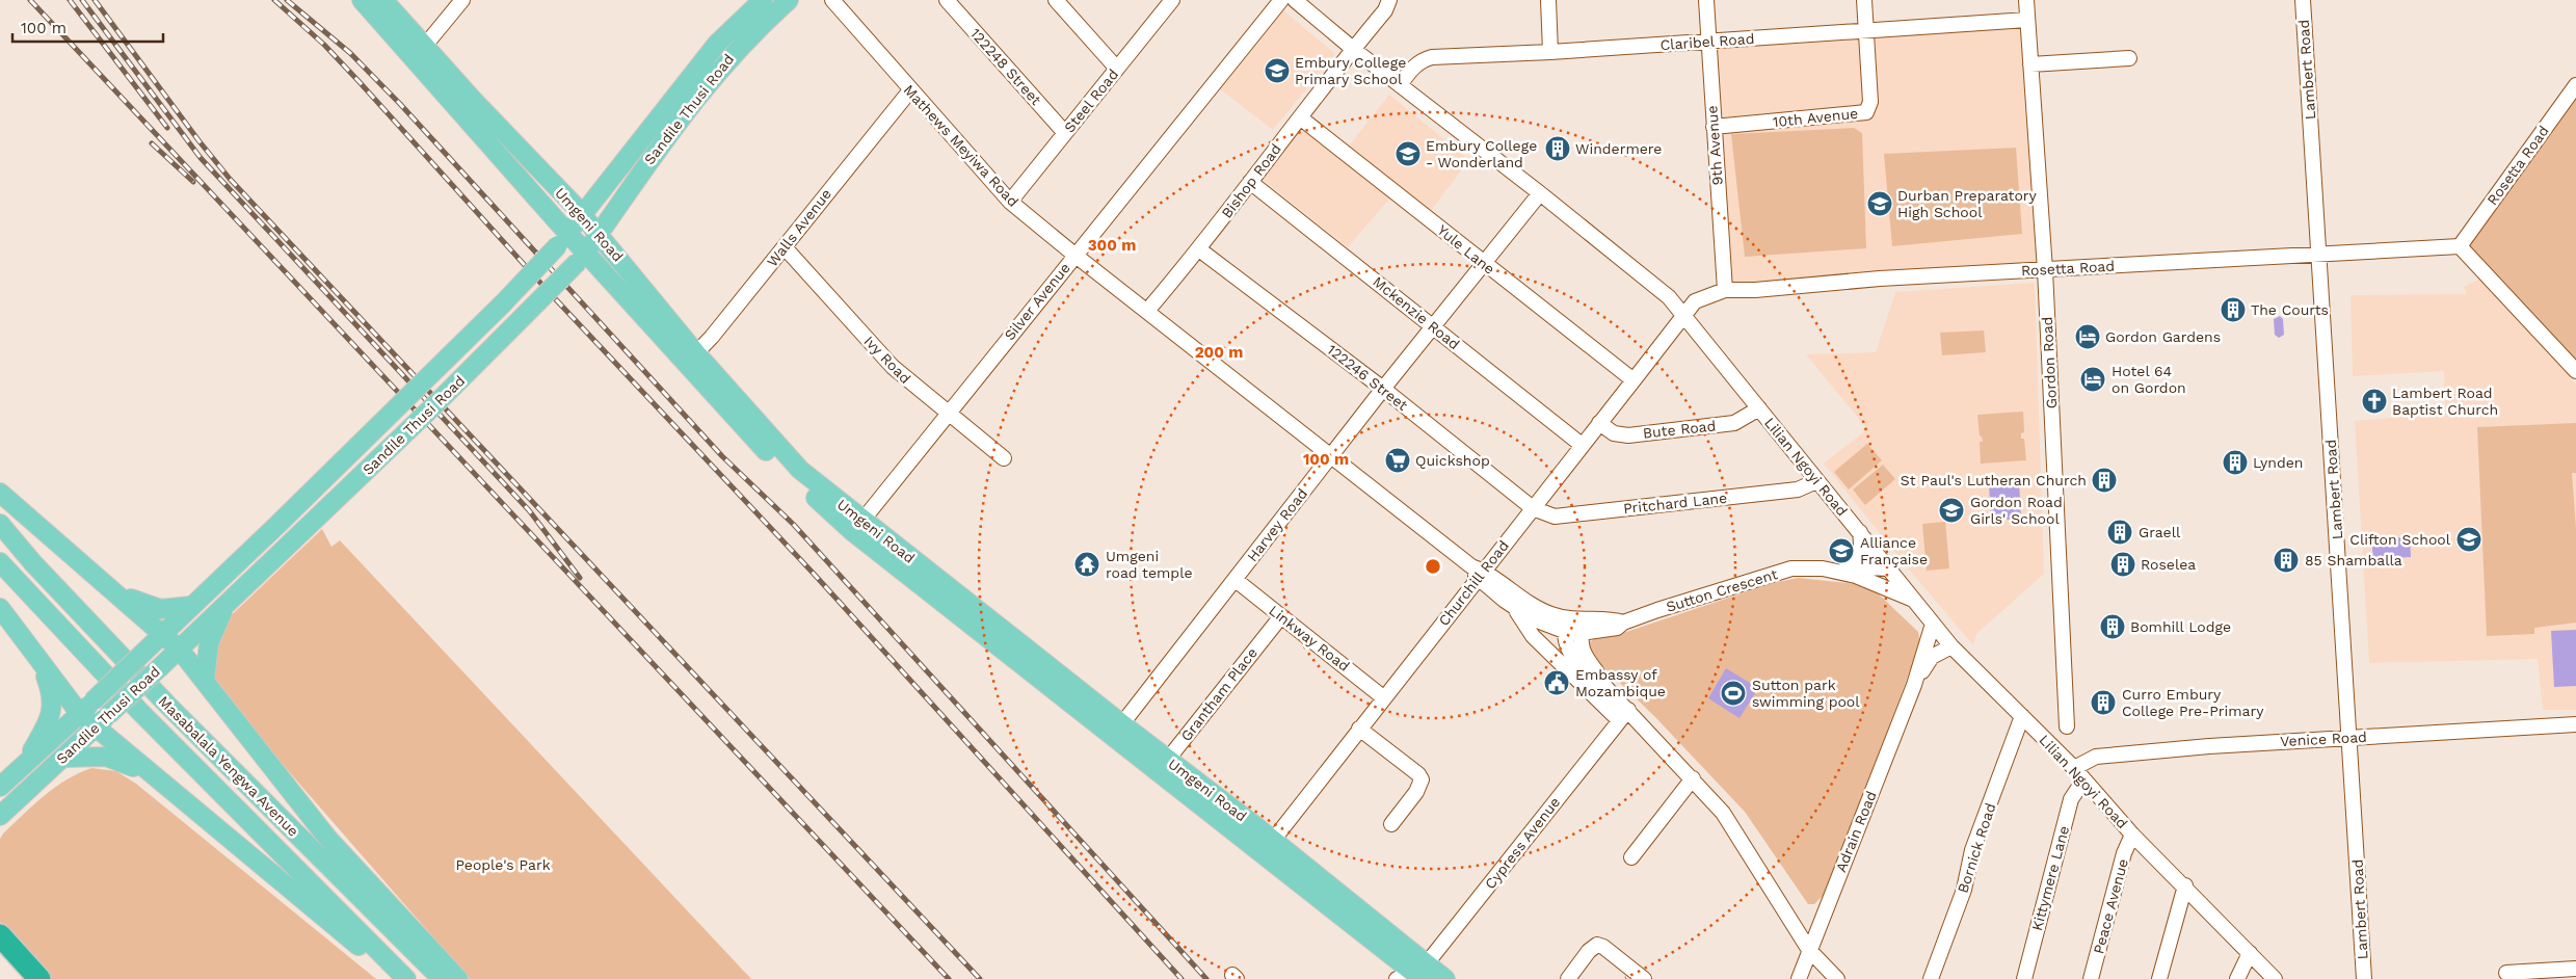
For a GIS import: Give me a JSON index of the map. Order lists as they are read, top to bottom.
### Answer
{
  "streets": {
    "main road": ["Sandile Thusi Road", "Umgeni Road", "Masabalala Yengwa Avenue"],
    "street": [
      "Claribel Road",
      "122248 Street",
      "Lambert Road",
      "Steel Road",
      "10th Avenue",
      "Mathews Meyiwa Road",
      "9th Avenue",
      "Rosetta Road",
      "Bishop Road",
      "Walls Avenue",
      "Yule Lane",
      "Silver Avenue",
      "Mckenzie Road",
      "Ivy Road",
      "Gordon Road",
      "122246 Street",
      "Bute Road",
      "Lilian Ngoyi Road",
      "Pritchard Lane",
      "Harvey Road",
      "Churchill Road",
      "Sutton Crescent",
      "Linkway Road",
      "Grantham Place",
      "Venice Road",
      "Adrain Road",
      "Cypress Avenue",
      "Bornick Road",
      "Kittymere Lane",
      "Peace Avenue"
    ]
  },
  "crossings": [
    ["Claribel Road", "10th Avenue"],
    ["Claribel Road", "9th Avenue"],
    ["Claribel Road", "Gordon Road"],
    ["Claribel Road", "Lilian Ngoyi Road"],
    ["122248 Street", "Steel Road"],
    ["Lambert Road", "Rosetta Road"],
    ["Lambert Road", "Venice Road"],
    ["Steel Road", "Mathews Meyiwa Road"],
    ["Sandile Thusi Road", "Umgeni Road"],
    ["10th Avenue", "9th Avenue"],
    ["Mathews Meyiwa Road", "Bishop Road"],
    ["Mathews Meyiwa Road", "Walls Avenue"],
    ["Mathews Meyiwa Road", "Silver Avenue"],
    ["Mathews Meyiwa Road", "Harvey Road"],
    ["Mathews Meyiwa Road", "Churchill Road"],
    ["Mathews Meyiwa Road", "Sutton Crescent"],
    ["9th Avenue", "Rosetta Road"],
    ["Rosetta Road", "Gordon Road"],
    ["Rosetta Road", "Lilian Ngoyi Road"],
    ["Rosetta Road", "Churchill Road"],
    ["Bishop Road", "Yule Lane"],
    ["Bishop Road", "Mckenzie Road"],
    ["Bishop Road", "122246 Street"],
    ["Bishop Road", "Lilian Ngoyi Road"],
    ["Umgeni Road", "Walls Avenue"],
    ["Umgeni Road", "Silver Avenue"],
    ["Umgeni Road", "Harvey Road"],
    ["Umgeni Road", "Churchill Road"],
    ["Umgeni Road", "Grantham Place"],
    ["Umgeni Road", "Cypress Avenue"],
    ["Walls Avenue", "Ivy Road"],
    ["Yule Lane", "Harvey Road"],
    ["Yule Lane", "Churchill Road"],
    ["Silver Avenue", "Ivy Road"],
    ["Mckenzie Road", "Harvey Road"],
    ["Mckenzie Road", "Churchill Road"],
    ["122246 Street", "Pritchard Lane"],
    ["122246 Street", "Harvey Road"],
    ["122246 Street", "Churchill Road"],
    ["Bute Road", "Lilian Ngoyi Road"],
    ["Bute Road", "Churchill Road"],
    ["Lilian Ngoyi Road", "Pritchard Lane"],
    ["Lilian Ngoyi Road", "Harvey Road"],
    ["Lilian Ngoyi Road", "Churchill Road"],
    ["Lilian Ngoyi Road", "Sutton Crescent"],
    ["Lilian Ngoyi Road", "Venice Road"],
    ["Lilian Ngoyi Road", "Adrain Road"],
    ["Lilian Ngoyi Road", "Bornick Road"],
    ["Lilian Ngoyi Road", "Kittymere Lane"],
    ["Lilian Ngoyi Road", "Peace Avenue"],
    ["Pritchard Lane", "Churchill Road"],
    ["Harvey Road", "Linkway Road"],
    ["Churchill Road", "Linkway Road"],
    ["Linkway Road", "Grantham Place"]
  ],
  "parks": ["People's Park"],
  "places": {
    "school or university": [
      "Embury College Primary School",
      "Embury College - Wonderland",
      "Durban Preparatory High School",
      "Gordon Road Girls' School",
      "Clifton School",
      "Alliance Française"
    ],
    "building": [
      "Windermere",
      "The Courts",
      "Lynden",
      "St Paul's Lutheran Church",
      "Graell",
      "85 Shamballa",
      "Roselea",
      "Bomhill Lodge",
      "Curro Embury College Pre-Primary"
    ],
    "hotel": ["Gordon Gardens", "Hotel 64 on Gordon"],
    "church": ["Lambert Road Baptist Church"],
    "supermarket": ["Quickshop"],
    "temple": ["Umgeni road temple"],
    "public building": ["Embassy of Mozambique"],
    "sports": ["Sutton park swimming pool"]
  },
  "scale_bar": "100 m",
  "rings": ["300 m", "200 m", "100 m"]
}
